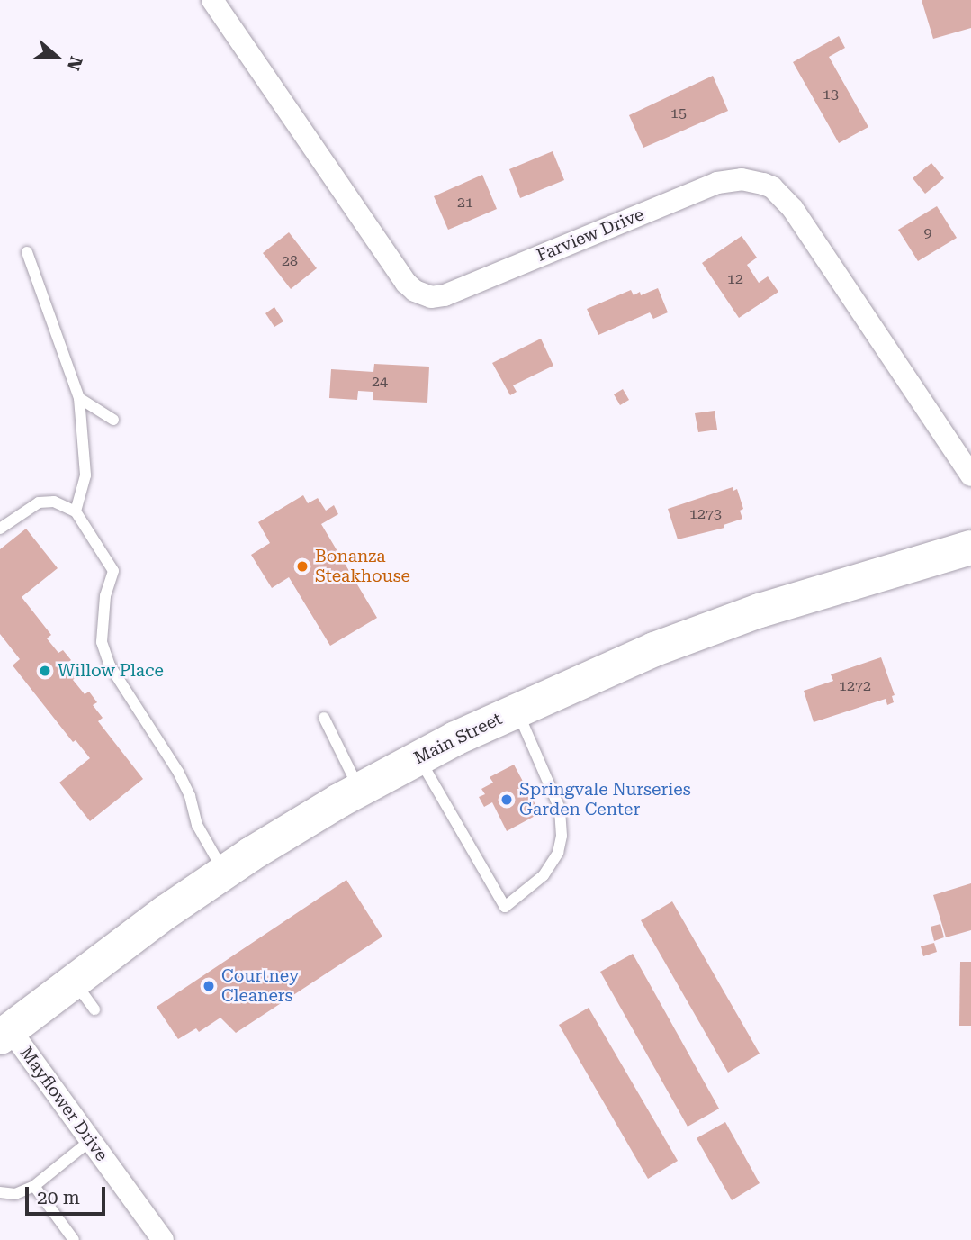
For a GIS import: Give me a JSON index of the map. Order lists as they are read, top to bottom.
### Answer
{
  "streets": {
    "highway": ["Main Street"],
    "street": ["Farview Drive", "Mayflower Drive"]
  },
  "crossings": [
    ["Main Street", "Mayflower Drive"]
  ],
  "places": [
    "Bonanza Steakhouse",
    "Willow Place",
    "Springvale Nurseries Garden Center",
    "Courtney Cleaners"
  ],
  "house_numbers": [
    "13",
    "15",
    "21",
    "9",
    "28",
    "12",
    "24",
    "1273",
    "1272"
  ],
  "scale_bar": "20 m",
  "north": "right"
}
